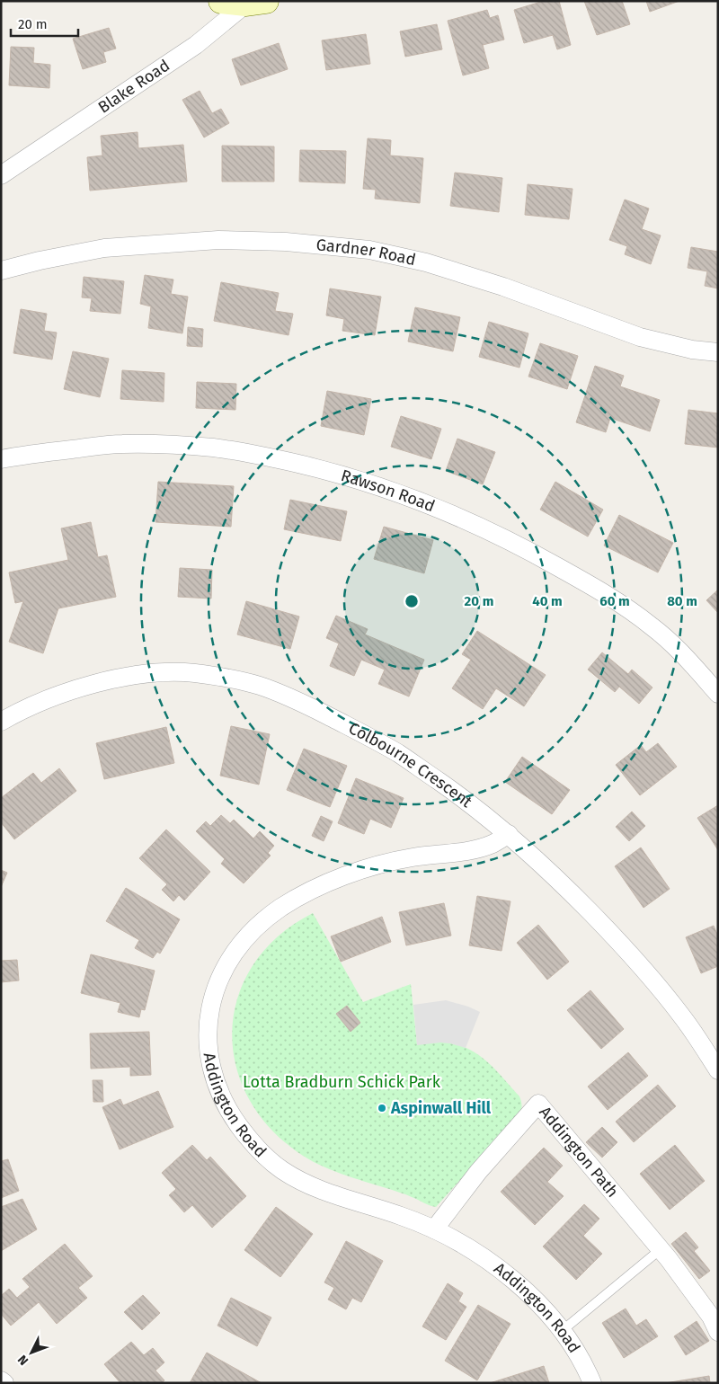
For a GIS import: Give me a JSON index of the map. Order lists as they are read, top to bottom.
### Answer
{
  "streets": {
    "street": [
      "Blake Road",
      "Gardner Road",
      "Rawson Road",
      "Colbourne Crescent",
      "Addington Road",
      "Addington Path"
    ]
  },
  "crossings": [
    ["Colbourne Crescent", "Addington Road"],
    ["Addington Road", "Addington Path"]
  ],
  "parks": ["Lotta Bradburn Schick Park"],
  "places": ["Aspinwall Hill"],
  "scale_bar": "20 m",
  "north": "bottom left",
  "rings": [
    "20 m",
    "40 m",
    "60 m",
    "80 m"
  ]
}
